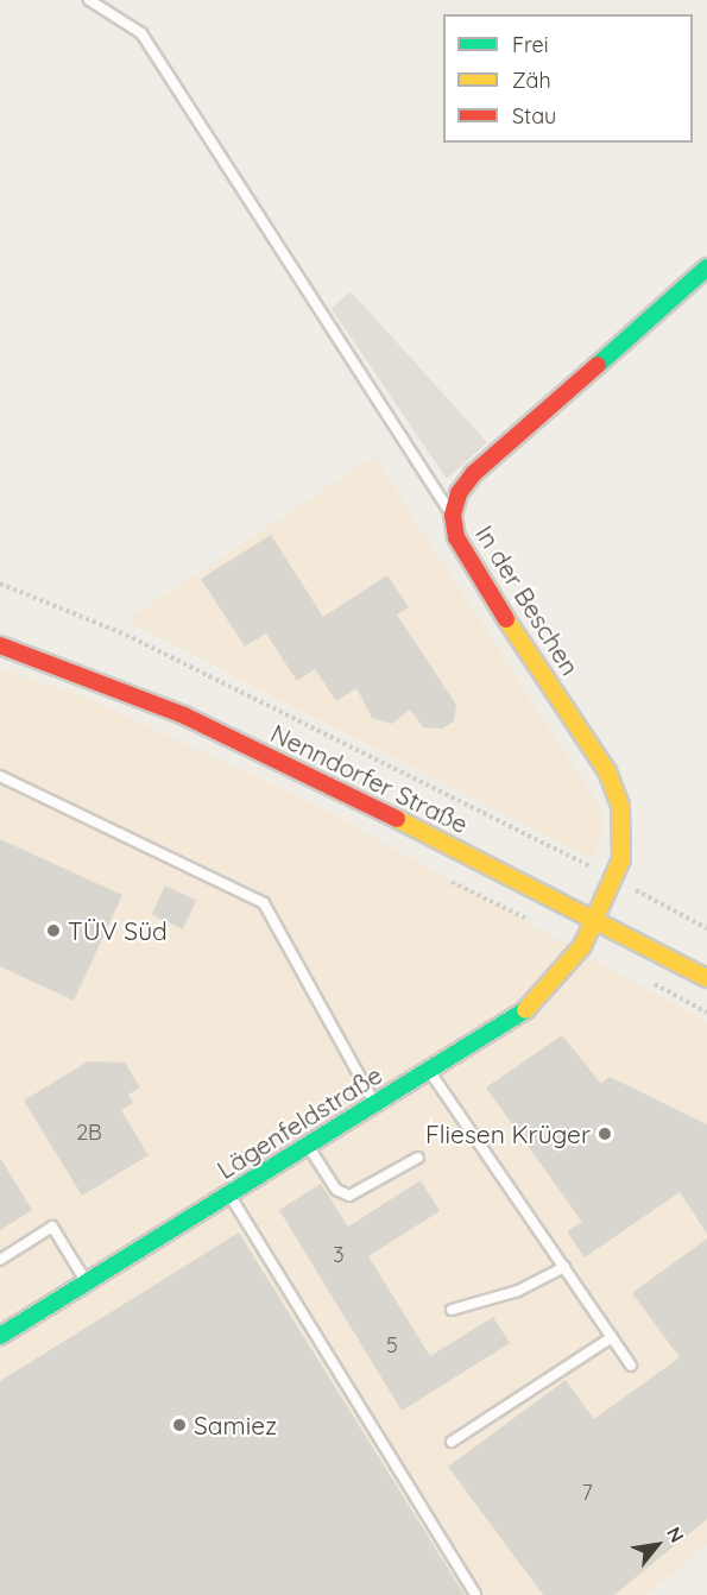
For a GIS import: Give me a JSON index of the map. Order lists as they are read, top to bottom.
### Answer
{
  "streets": {
    "street": ["In der Beschen", "Nenndorfer Straße", "Lägenfeldstraße"]
  },
  "crossings": [
    ["In der Beschen", "Nenndorfer Straße"],
    ["In der Beschen", "Lägenfeldstraße"],
    ["Nenndorfer Straße", "Lägenfeldstraße"]
  ],
  "places": ["TÜV Süd", "Fliesen Krüger", "Samiez"],
  "house_numbers": [
    "2B",
    "3",
    "5",
    "7"
  ],
  "legend": ["Frei", "Zäh", "Stau"],
  "north": "top right"
}
